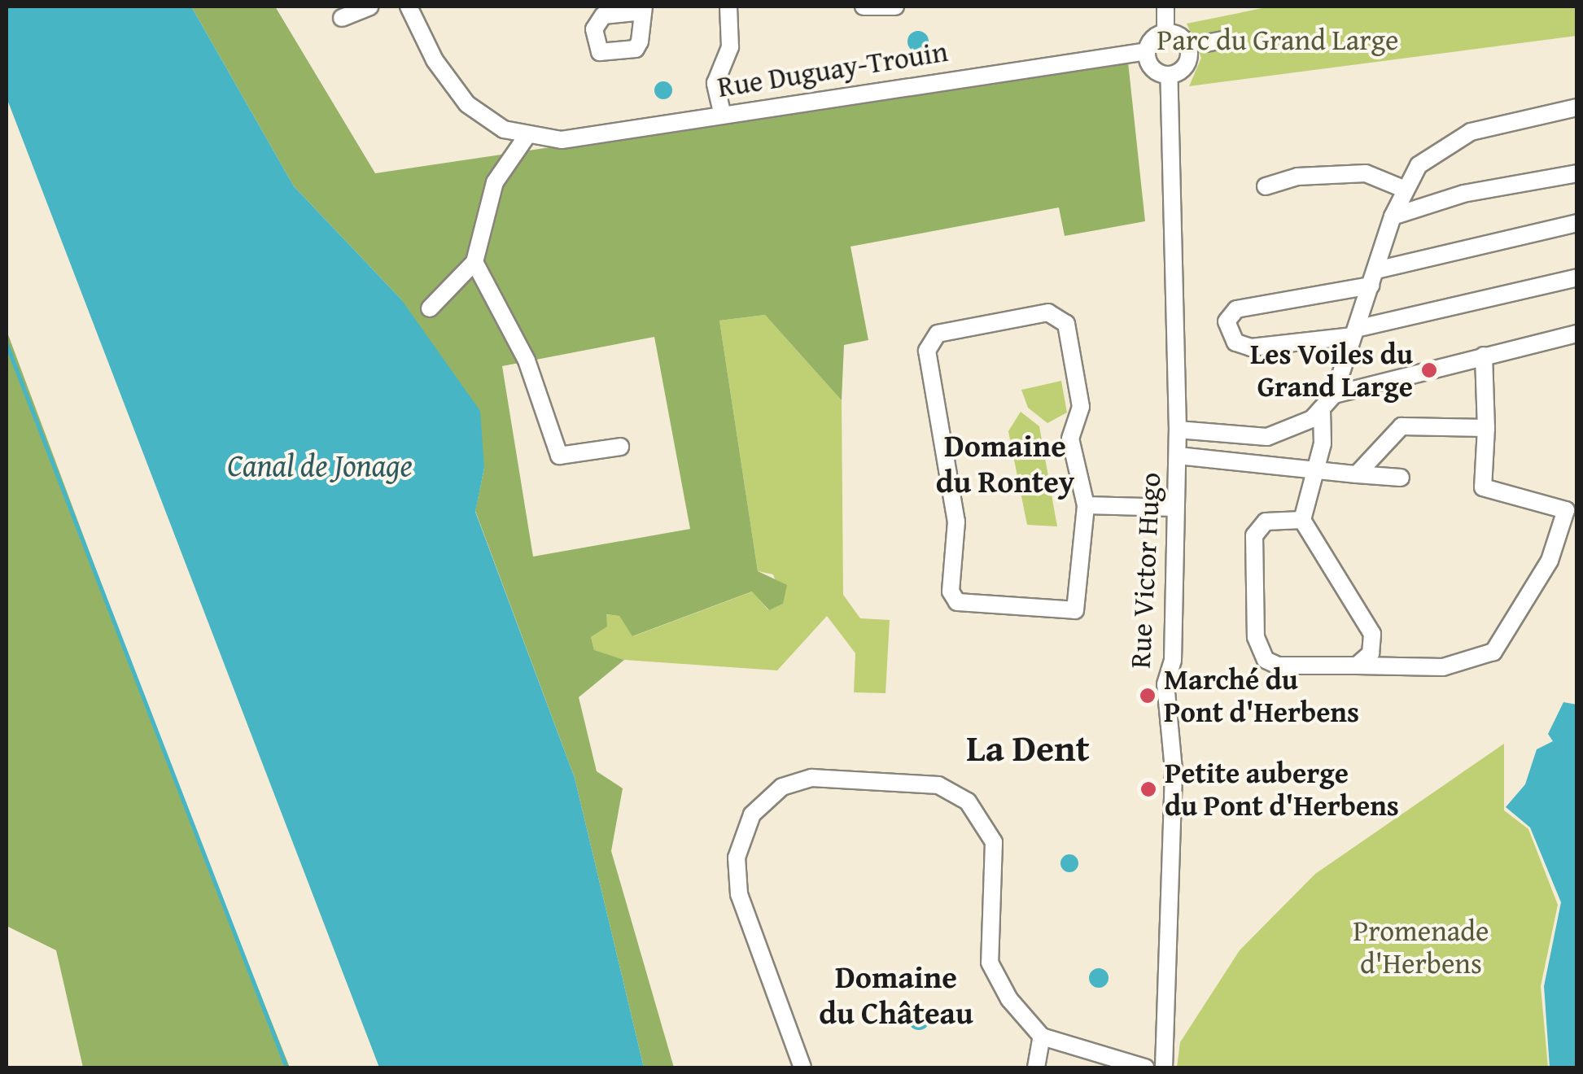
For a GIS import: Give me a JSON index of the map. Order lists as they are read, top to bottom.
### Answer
{
  "streets": {
    "street": ["Rue Duguay-Trouin", "Rue Victor Hugo"]
  },
  "crossings": [
    ["Rue Duguay-Trouin", "Rue Victor Hugo"]
  ],
  "districts": ["Domaine du Rontey", "La Dent", "Domaine du Château"],
  "water": ["Canal de Jonage"],
  "parks": ["Parc du Grand Large", "Promenade d'Herbens"],
  "places": ["Les Voiles du Grand Large", "Marché du Pont d'Herbens", "Petite auberge du Pont d'Herbens"]
}
